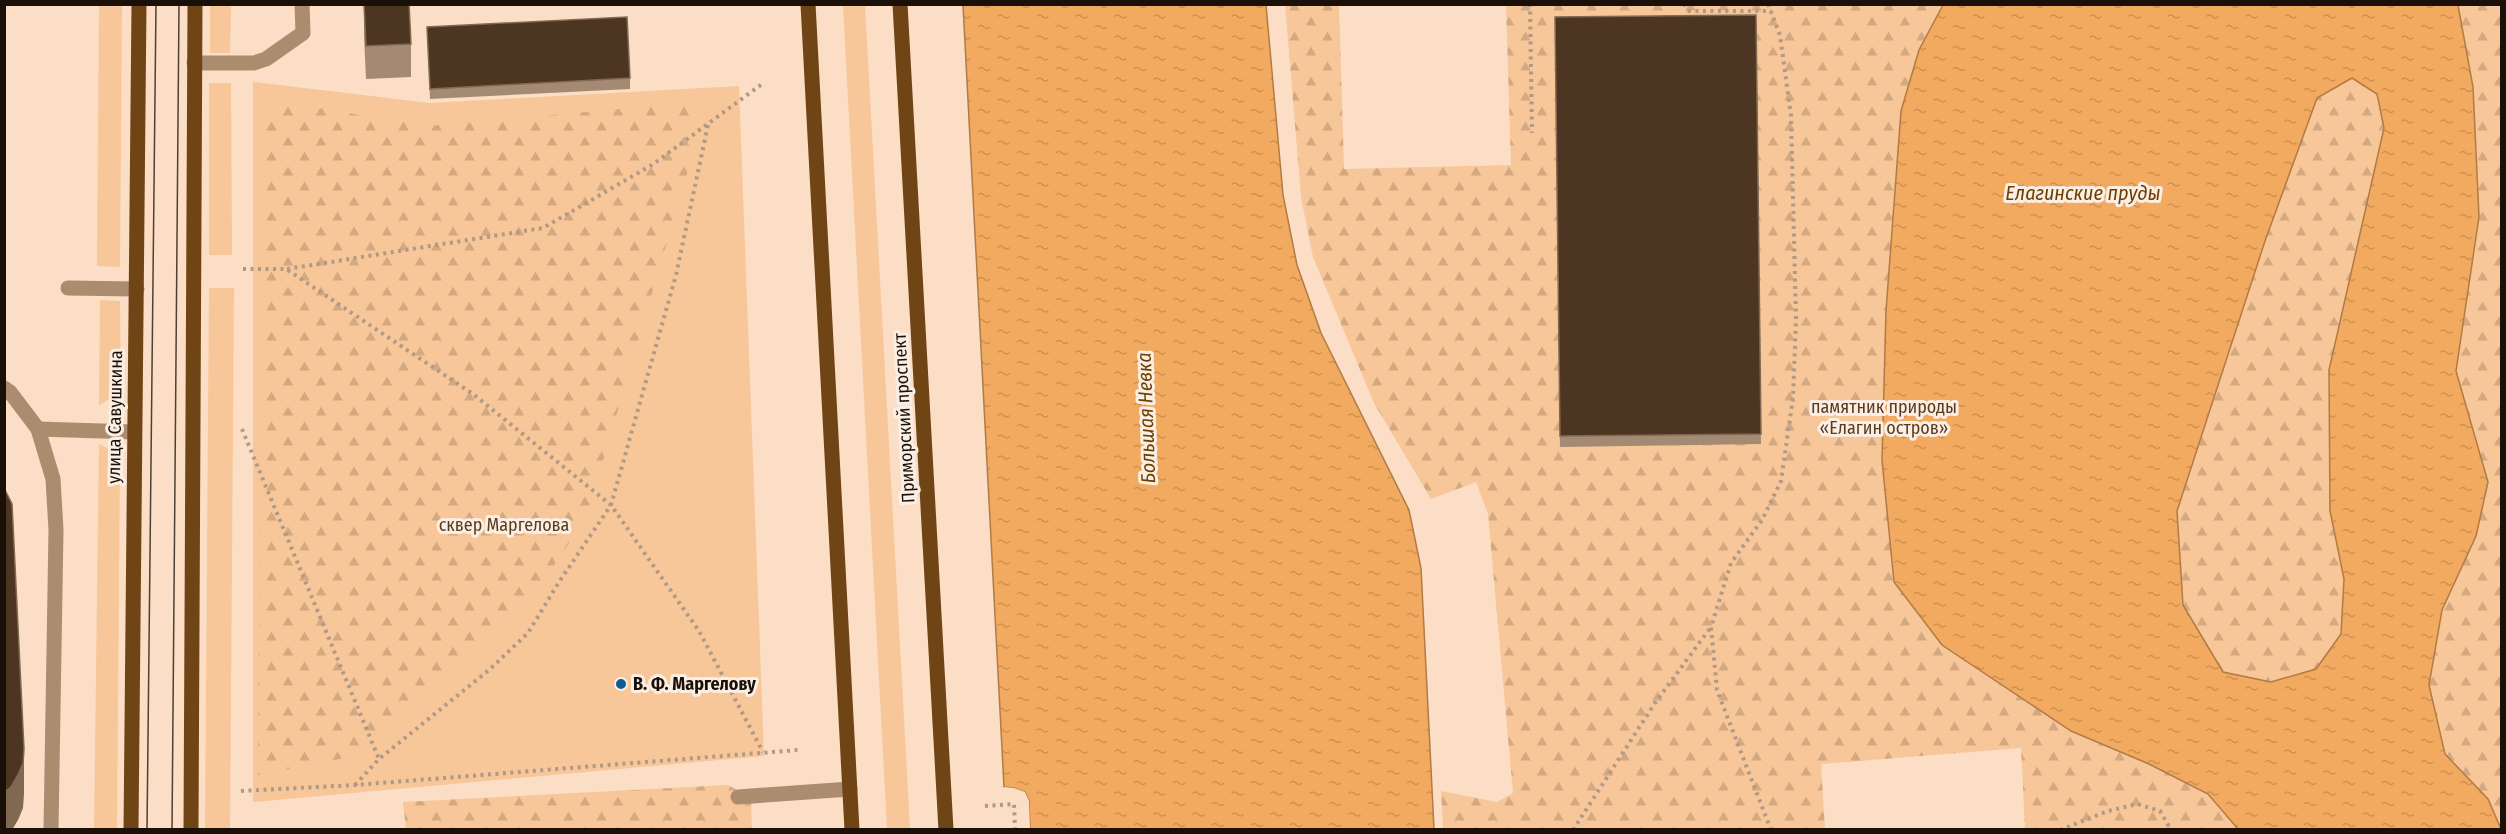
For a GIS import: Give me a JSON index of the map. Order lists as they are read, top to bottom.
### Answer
{
  "streets": {
    "main road": ["улица Савушкина", "Приморский проспект"]
  },
  "water": ["Елагинские пруды", "Большая Невка"],
  "parks": ["памятник природы «Елагин остров»", "сквер Маргелова"],
  "places": ["В. Ф. Маргелову"]
}
